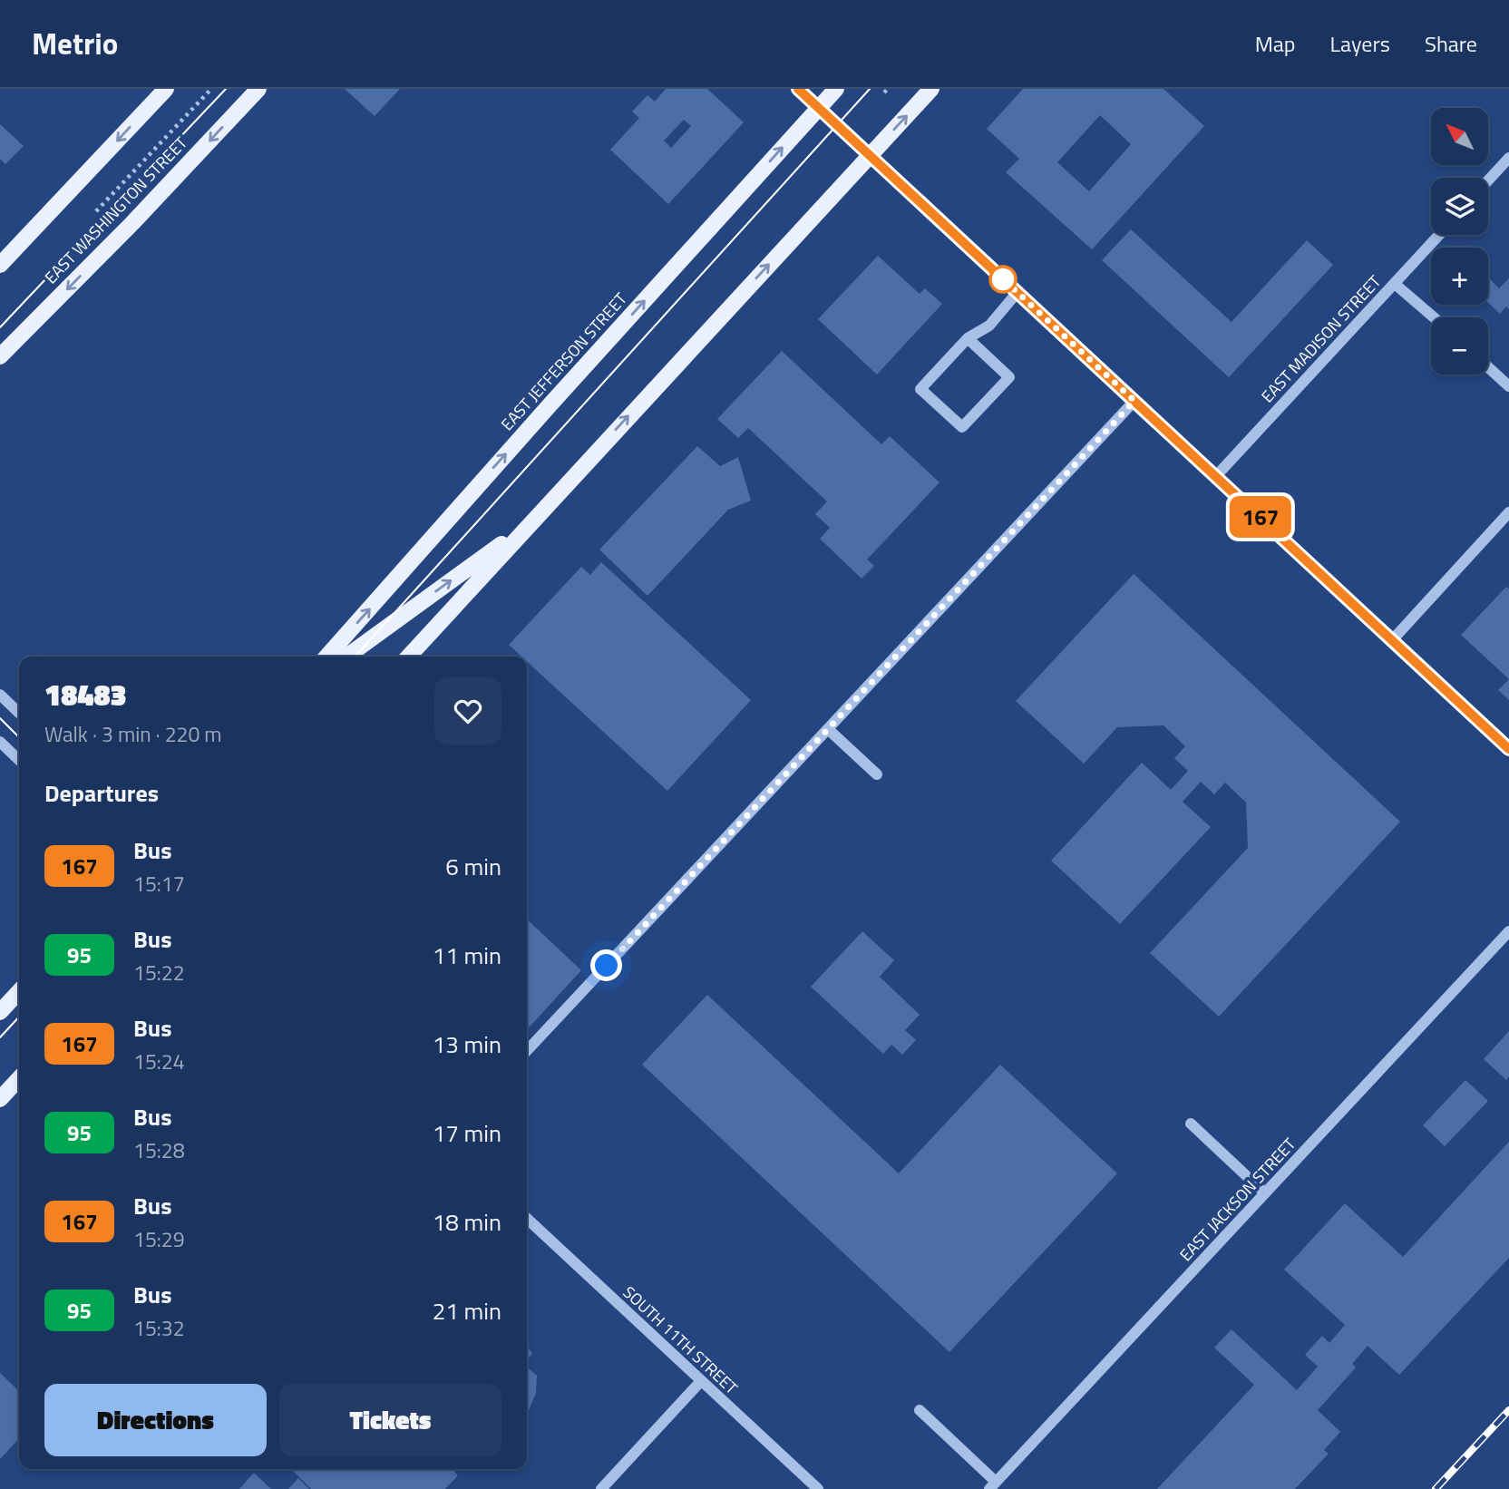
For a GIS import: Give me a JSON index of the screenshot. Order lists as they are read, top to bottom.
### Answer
{
  "streets": {
    "main road": ["EAST WASHINGTON STREET", "EAST JEFFERSON STREET"],
    "street": ["EAST MADISON STREET", "EAST JACKSON STREET", "SOUTH 11TH STREET"]
  },
  "lines": ["bus line 167"],
  "north": "top left",
  "page": {
    "header": "Metrio",
    "nav": ["Map", "Layers", "Share"],
    "on_map": "167",
    "map_buttons": ["+", "−"],
    "heading": [
      ["18483", "Walk · 3 min · 220 m"],
      "Departures"
    ],
    "list": [
      {
        "mark": "167",
        "name": "Bus",
        "note": "15:17",
        "value": "6 min"
      },
      {
        "mark": "95",
        "name": "Bus",
        "note": "15:22",
        "value": "11 min"
      },
      {
        "mark": "167",
        "name": "Bus",
        "note": "15:24",
        "value": "13 min"
      },
      {
        "mark": "95",
        "name": "Bus",
        "note": "15:28",
        "value": "17 min"
      },
      {
        "mark": "167",
        "name": "Bus",
        "note": "15:29",
        "value": "18 min"
      },
      {
        "mark": "95",
        "name": "Bus",
        "note": "15:32",
        "value": "21 min"
      }
    ],
    "buttons": ["Directions", "Tickets"]
  }
}
